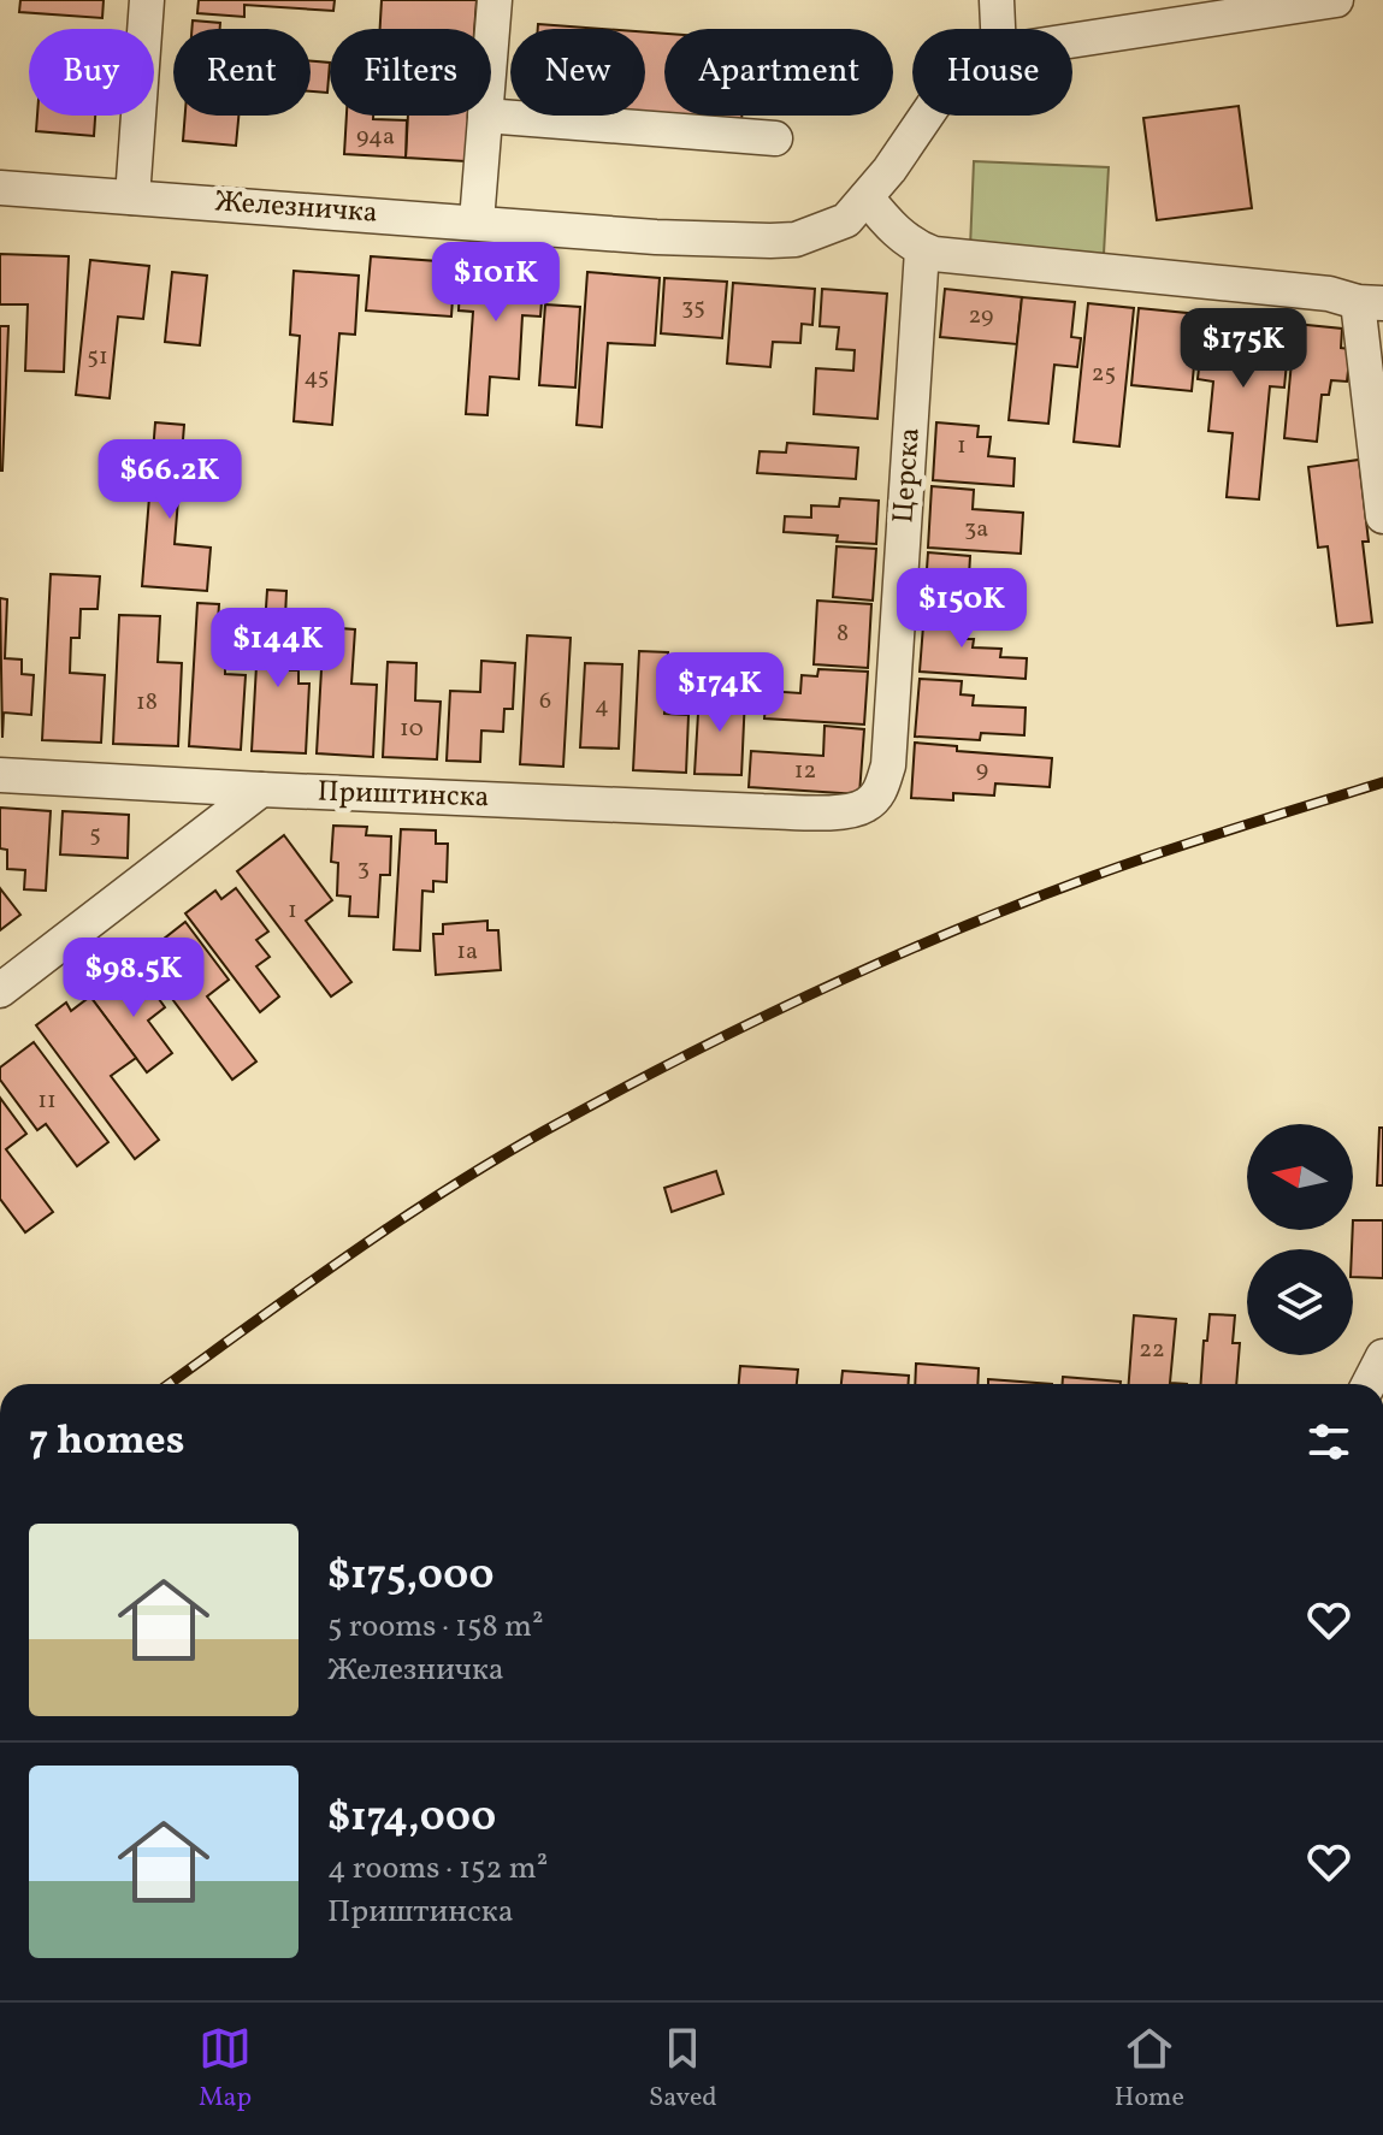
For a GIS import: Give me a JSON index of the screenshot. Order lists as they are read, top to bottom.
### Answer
{
  "streets": {
    "street": ["Железничка", "Церска", "Приштинска"]
  },
  "crossings": [
    ["Церска", "Приштинска"]
  ],
  "house_numbers": [
    "94a",
    "35",
    "29",
    "51",
    "25",
    "45",
    "1",
    "3a",
    "8",
    "6",
    "18",
    "4",
    "10",
    "9",
    "12",
    "5",
    "3",
    "1",
    "1a",
    "11",
    "22"
  ],
  "north": "left",
  "page": {
    "chip": [
      "Buy",
      "Rent",
      "Filters",
      "New",
      "Apartment",
      "House"
    ],
    "price": [
      "$101K",
      "$175K",
      "$66.2K",
      "$150K",
      "$144K",
      "$174K",
      "$98.5K"
    ],
    "heading": "7 homes",
    "list": [
      {
        "name": "$175,000",
        "note": "5 rooms · 158 m² · Железничка"
      },
      {
        "name": "$174,000",
        "note": "4 rooms · 152 m² · Приштинска"
      }
    ],
    "tabs": ["Map", "Saved", "Home"]
  }
}
